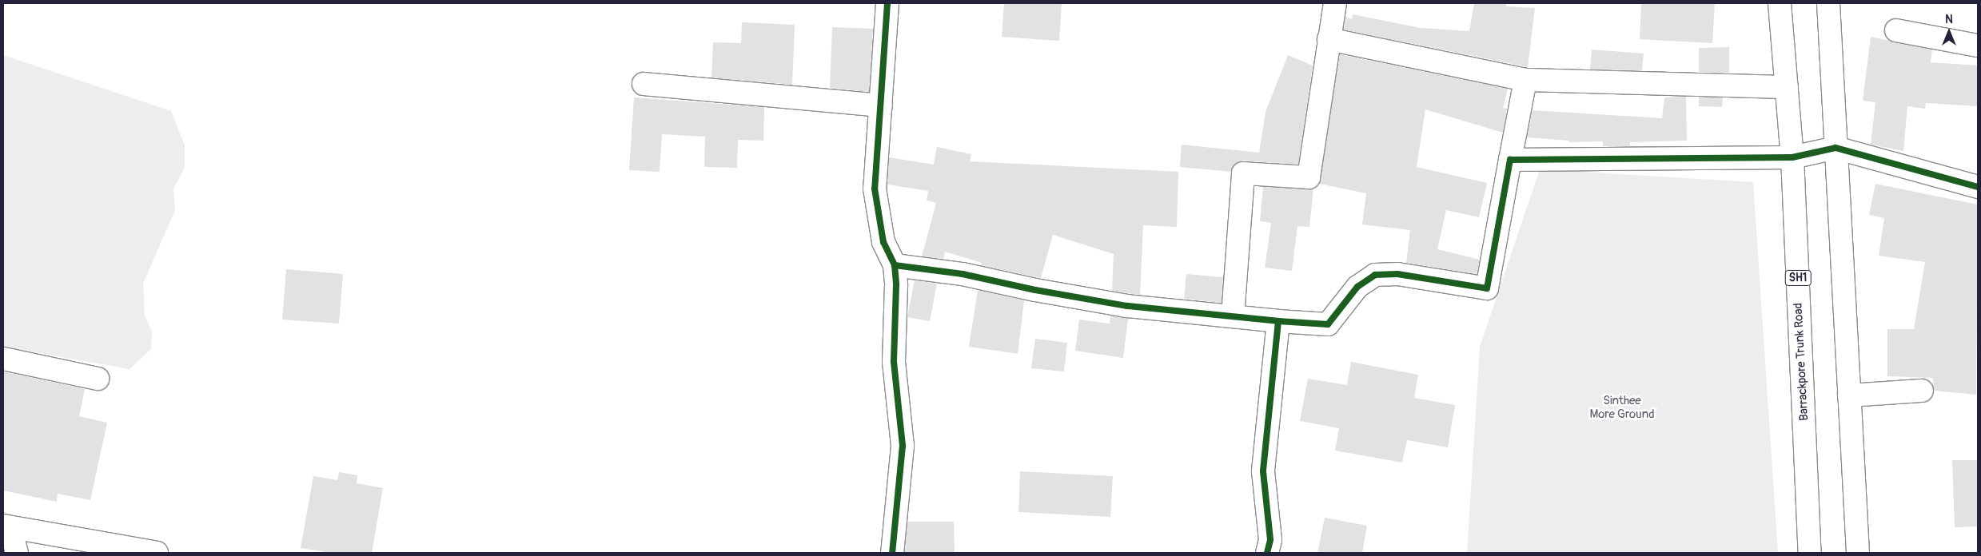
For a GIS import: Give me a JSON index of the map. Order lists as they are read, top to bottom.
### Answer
{
  "streets": {
    "street": ["SH1", "Barrackpore Trunk Road"]
  },
  "parks": ["Sinthee More Ground"],
  "north": "top"
}
